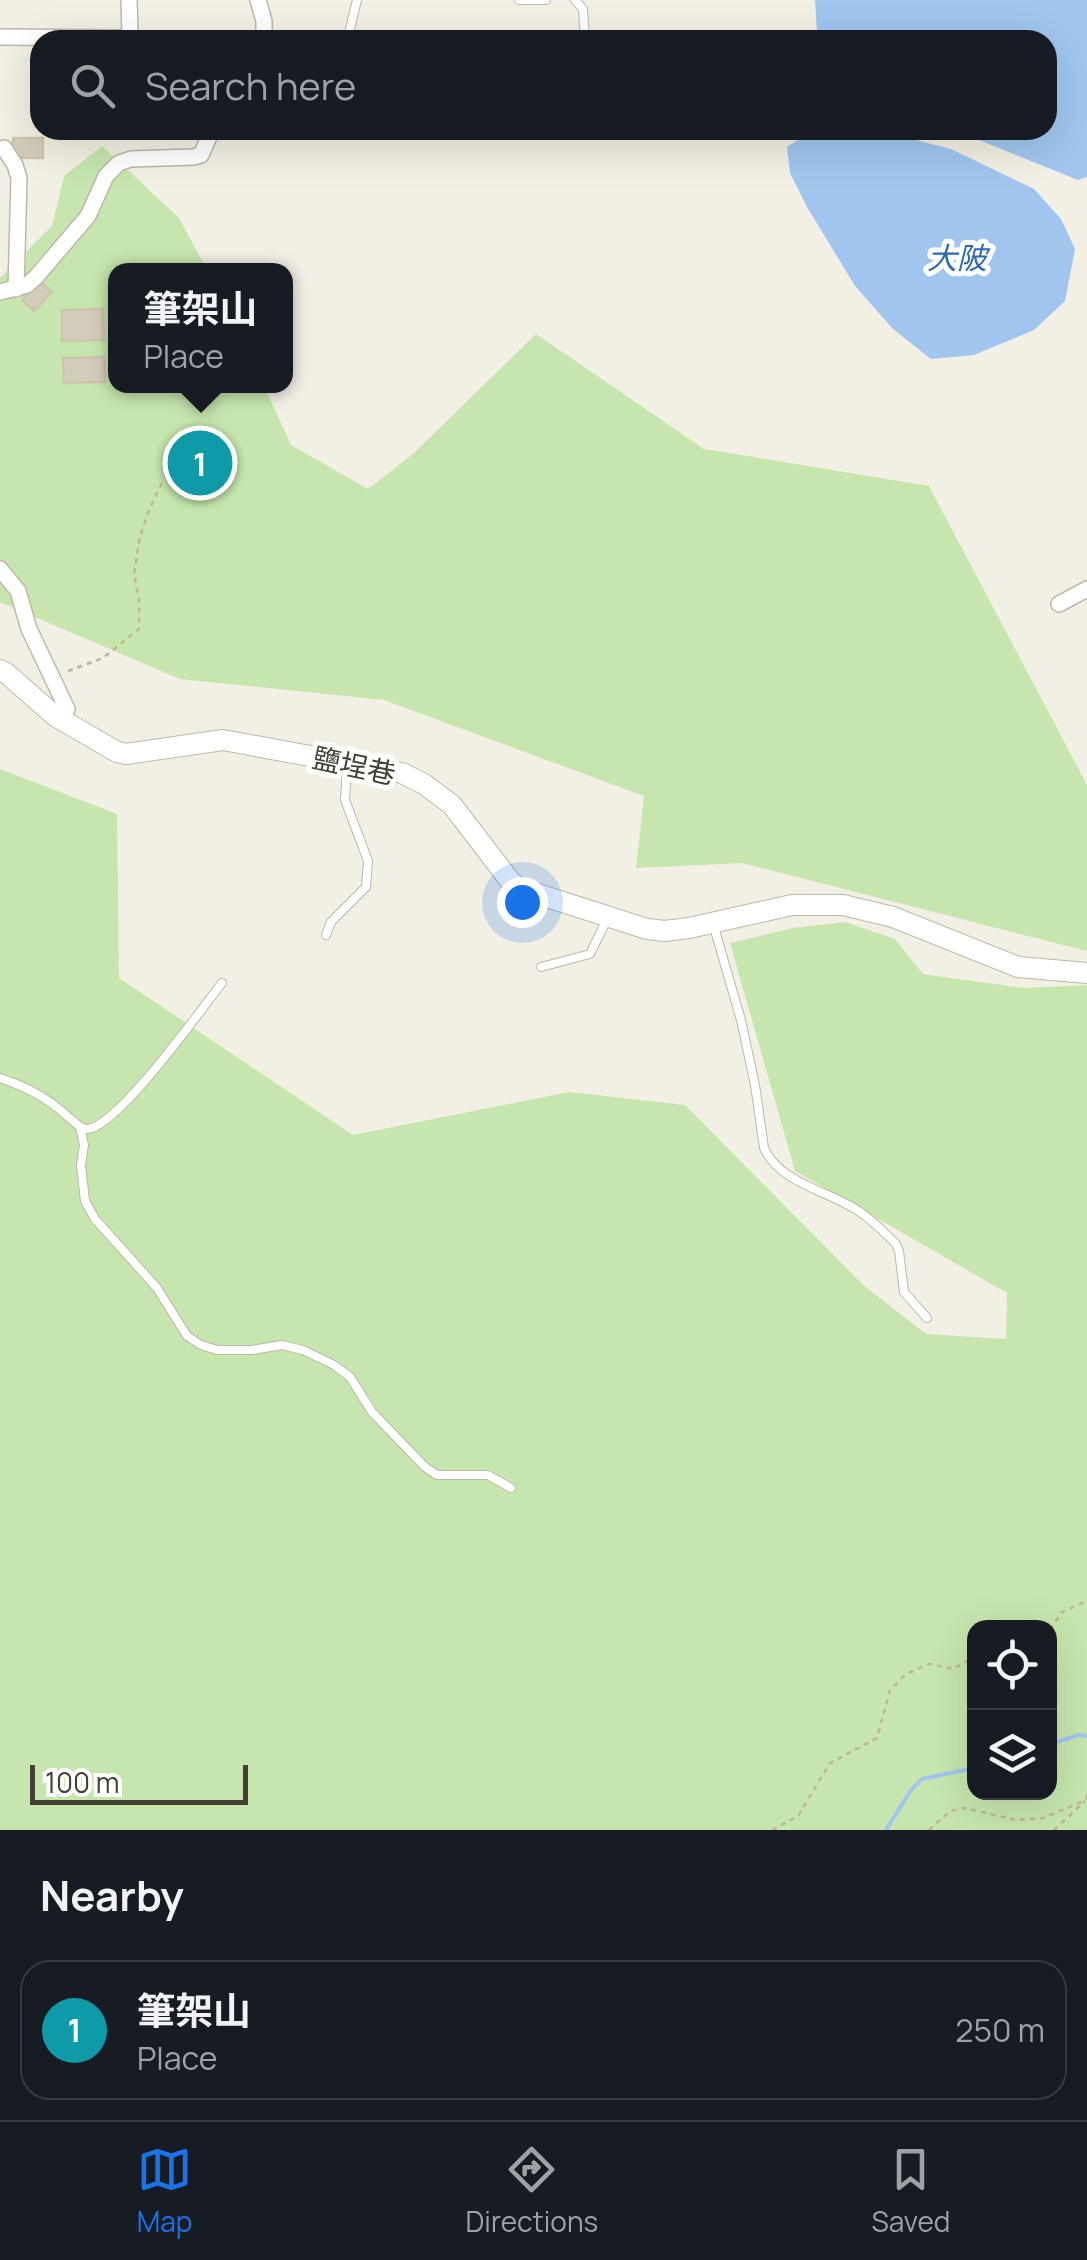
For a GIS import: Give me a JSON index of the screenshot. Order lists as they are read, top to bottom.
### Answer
{
  "streets": {
    "street": ["鹽埕巷"]
  },
  "water": ["大陂"],
  "scale_bar": "100 m",
  "page": {
    "search": "Search here",
    "popup": ["筆架山", "Place"],
    "pins": "1",
    "scale": "100 m",
    "heading": "Nearby",
    "list": [
      {
        "mark": "1",
        "name": "筆架山",
        "note": "Place",
        "value": "250 m"
      }
    ],
    "nav": ["Map", "Directions", "Saved"]
  }
}
